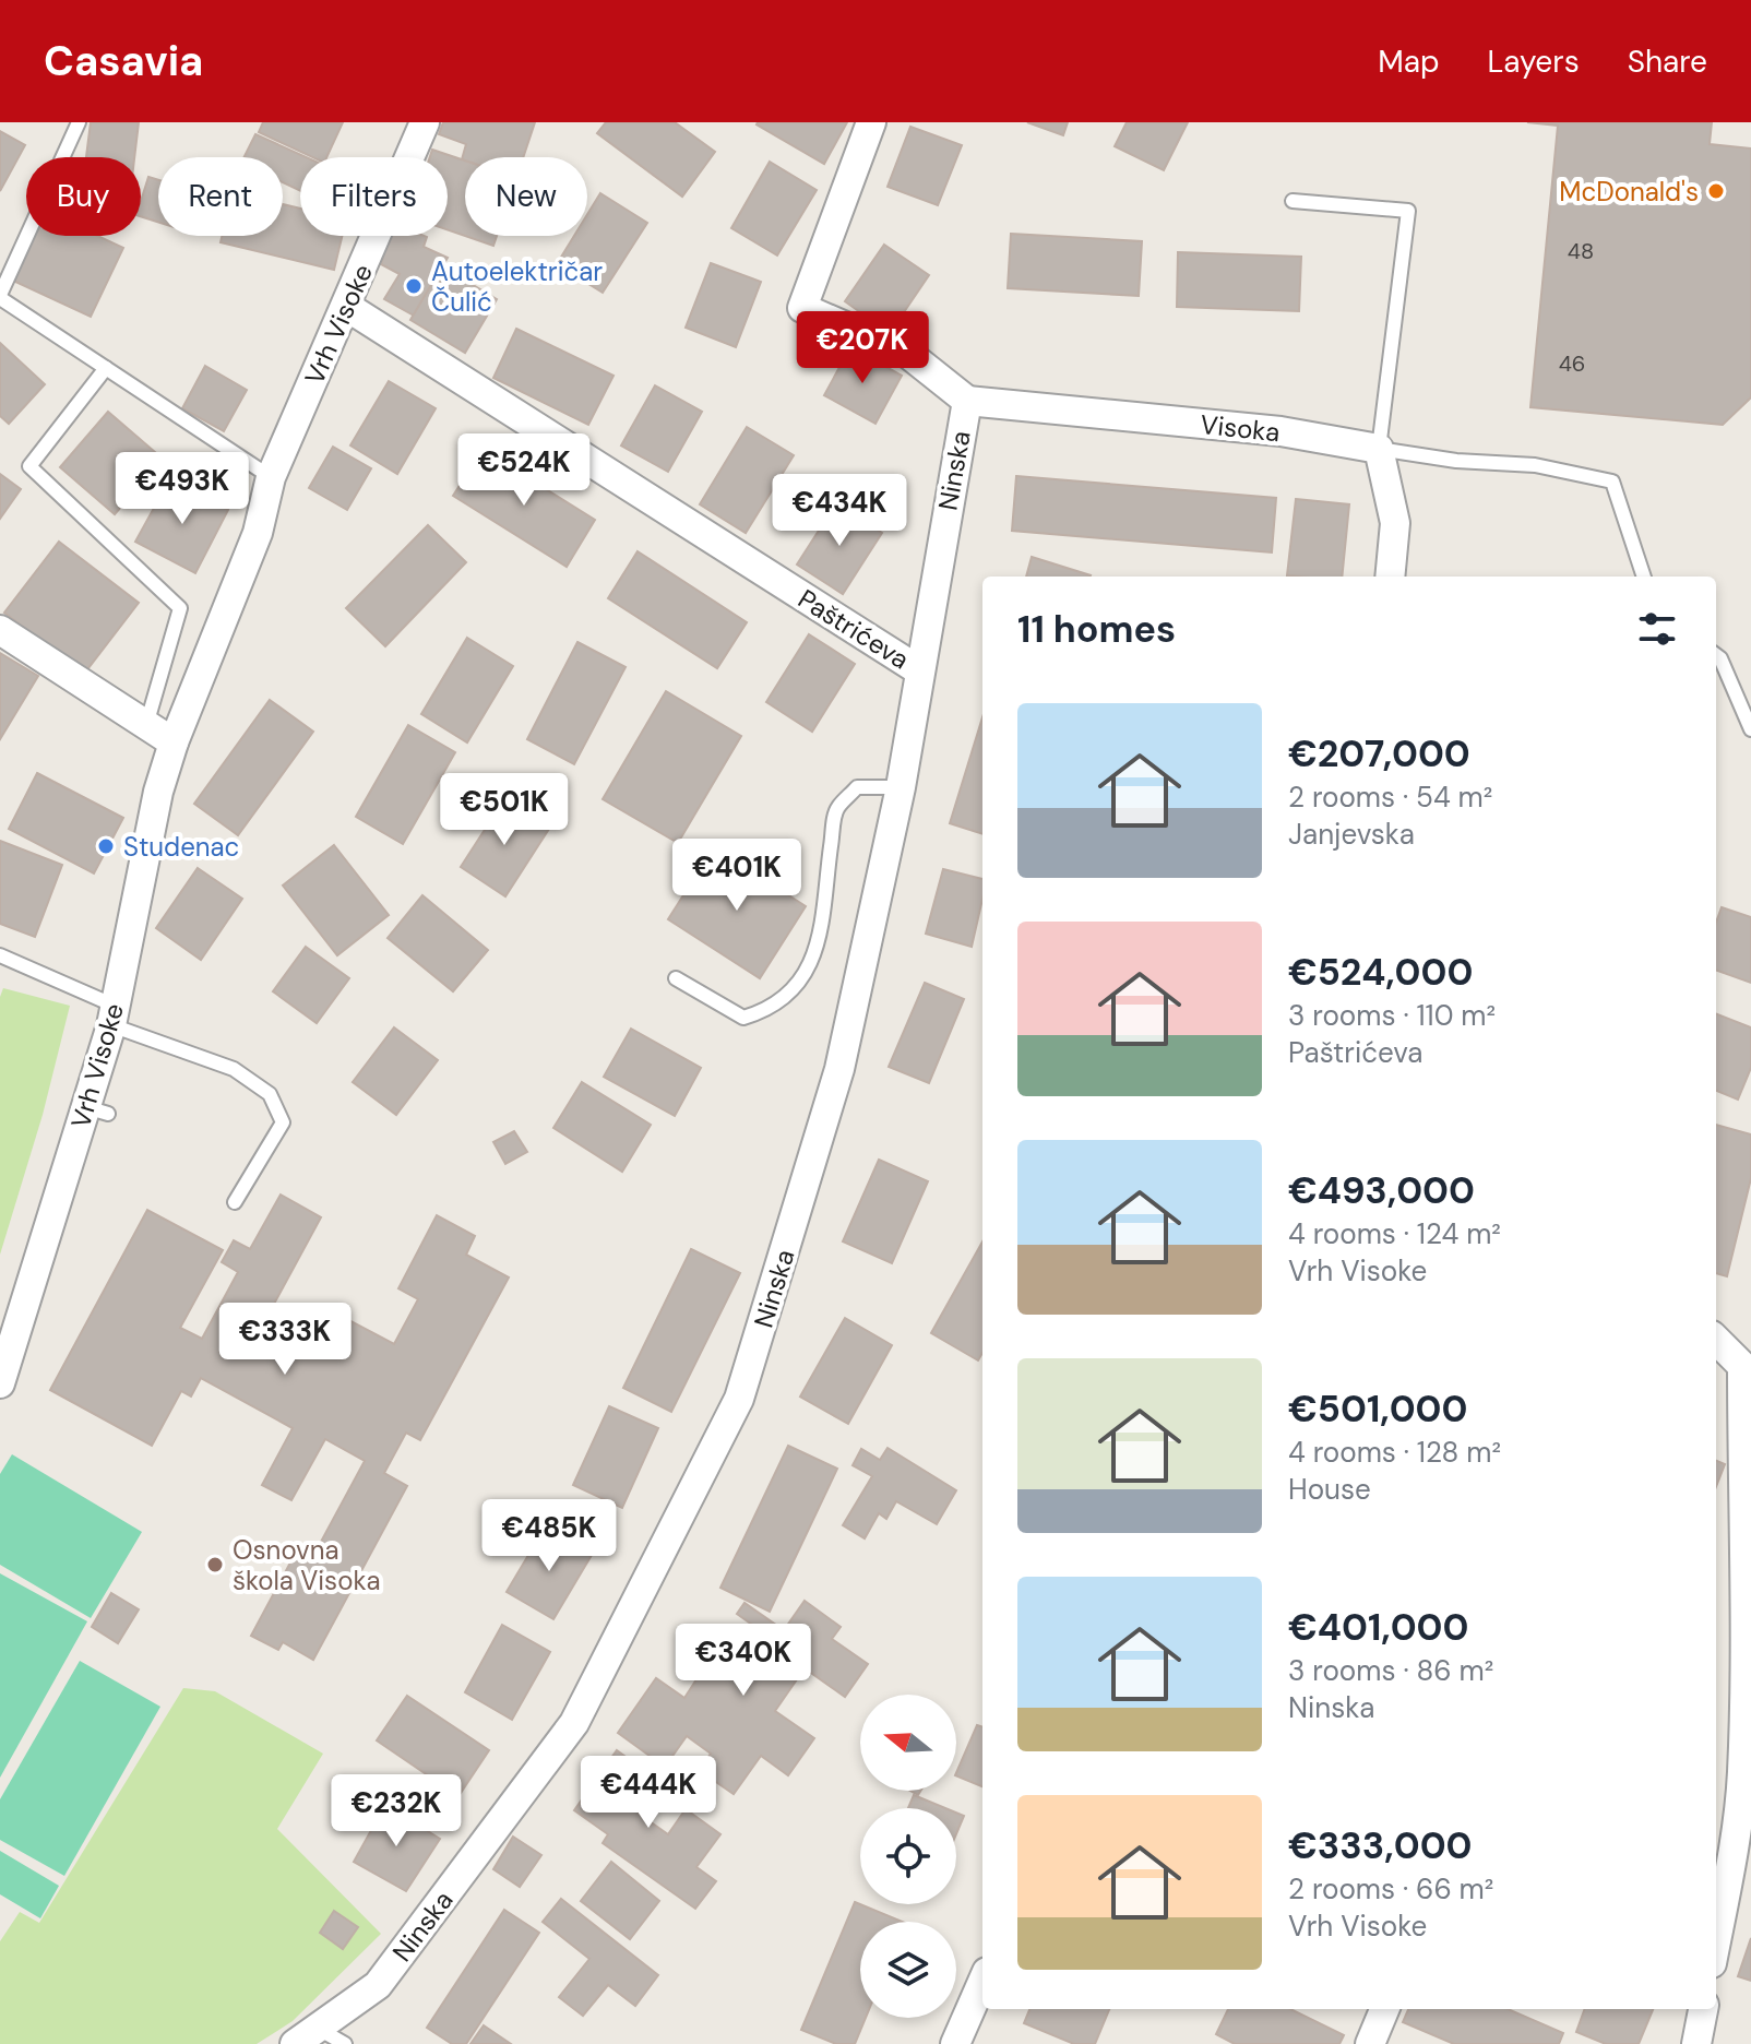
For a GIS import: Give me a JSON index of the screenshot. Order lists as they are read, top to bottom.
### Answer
{
  "streets": {
    "street": [
      "Vrh Visoke",
      "Visoka",
      "Ninska",
      "Paštrićeva"
    ]
  },
  "crossings": [
    ["Vrh Visoke", "Paštrićeva"],
    ["Visoka", "Ninska"],
    ["Ninska", "Paštrićeva"]
  ],
  "places": [
    "McDonald's",
    "Autoelektričar Čulić",
    "Studenac",
    "Osnovna škola Visoka"
  ],
  "house_numbers": ["48", "46"],
  "north": "left",
  "page": {
    "header": "Casavia",
    "nav": ["Map", "Layers", "Share"],
    "chip": [
      "Buy",
      "Rent",
      "Filters",
      "New"
    ],
    "price": [
      "€207K",
      "€524K",
      "€493K",
      "€434K",
      "€501K",
      "€401K",
      "€333K",
      "€485K",
      "€340K",
      "€444K",
      "€232K"
    ],
    "heading": "11 homes",
    "list": [
      {
        "name": "€207,000",
        "note": "2 rooms · 54 m² · Janjevska"
      },
      {
        "name": "€524,000",
        "note": "3 rooms · 110 m² · Paštrićeva"
      },
      {
        "name": "€493,000",
        "note": "4 rooms · 124 m² · Vrh Visoke"
      },
      {
        "name": "€501,000",
        "note": "4 rooms · 128 m² · House"
      },
      {
        "name": "€401,000",
        "note": "3 rooms · 86 m² · Ninska"
      },
      {
        "name": "€333,000",
        "note": "2 rooms · 66 m² · Vrh Visoke"
      }
    ]
  }
}
